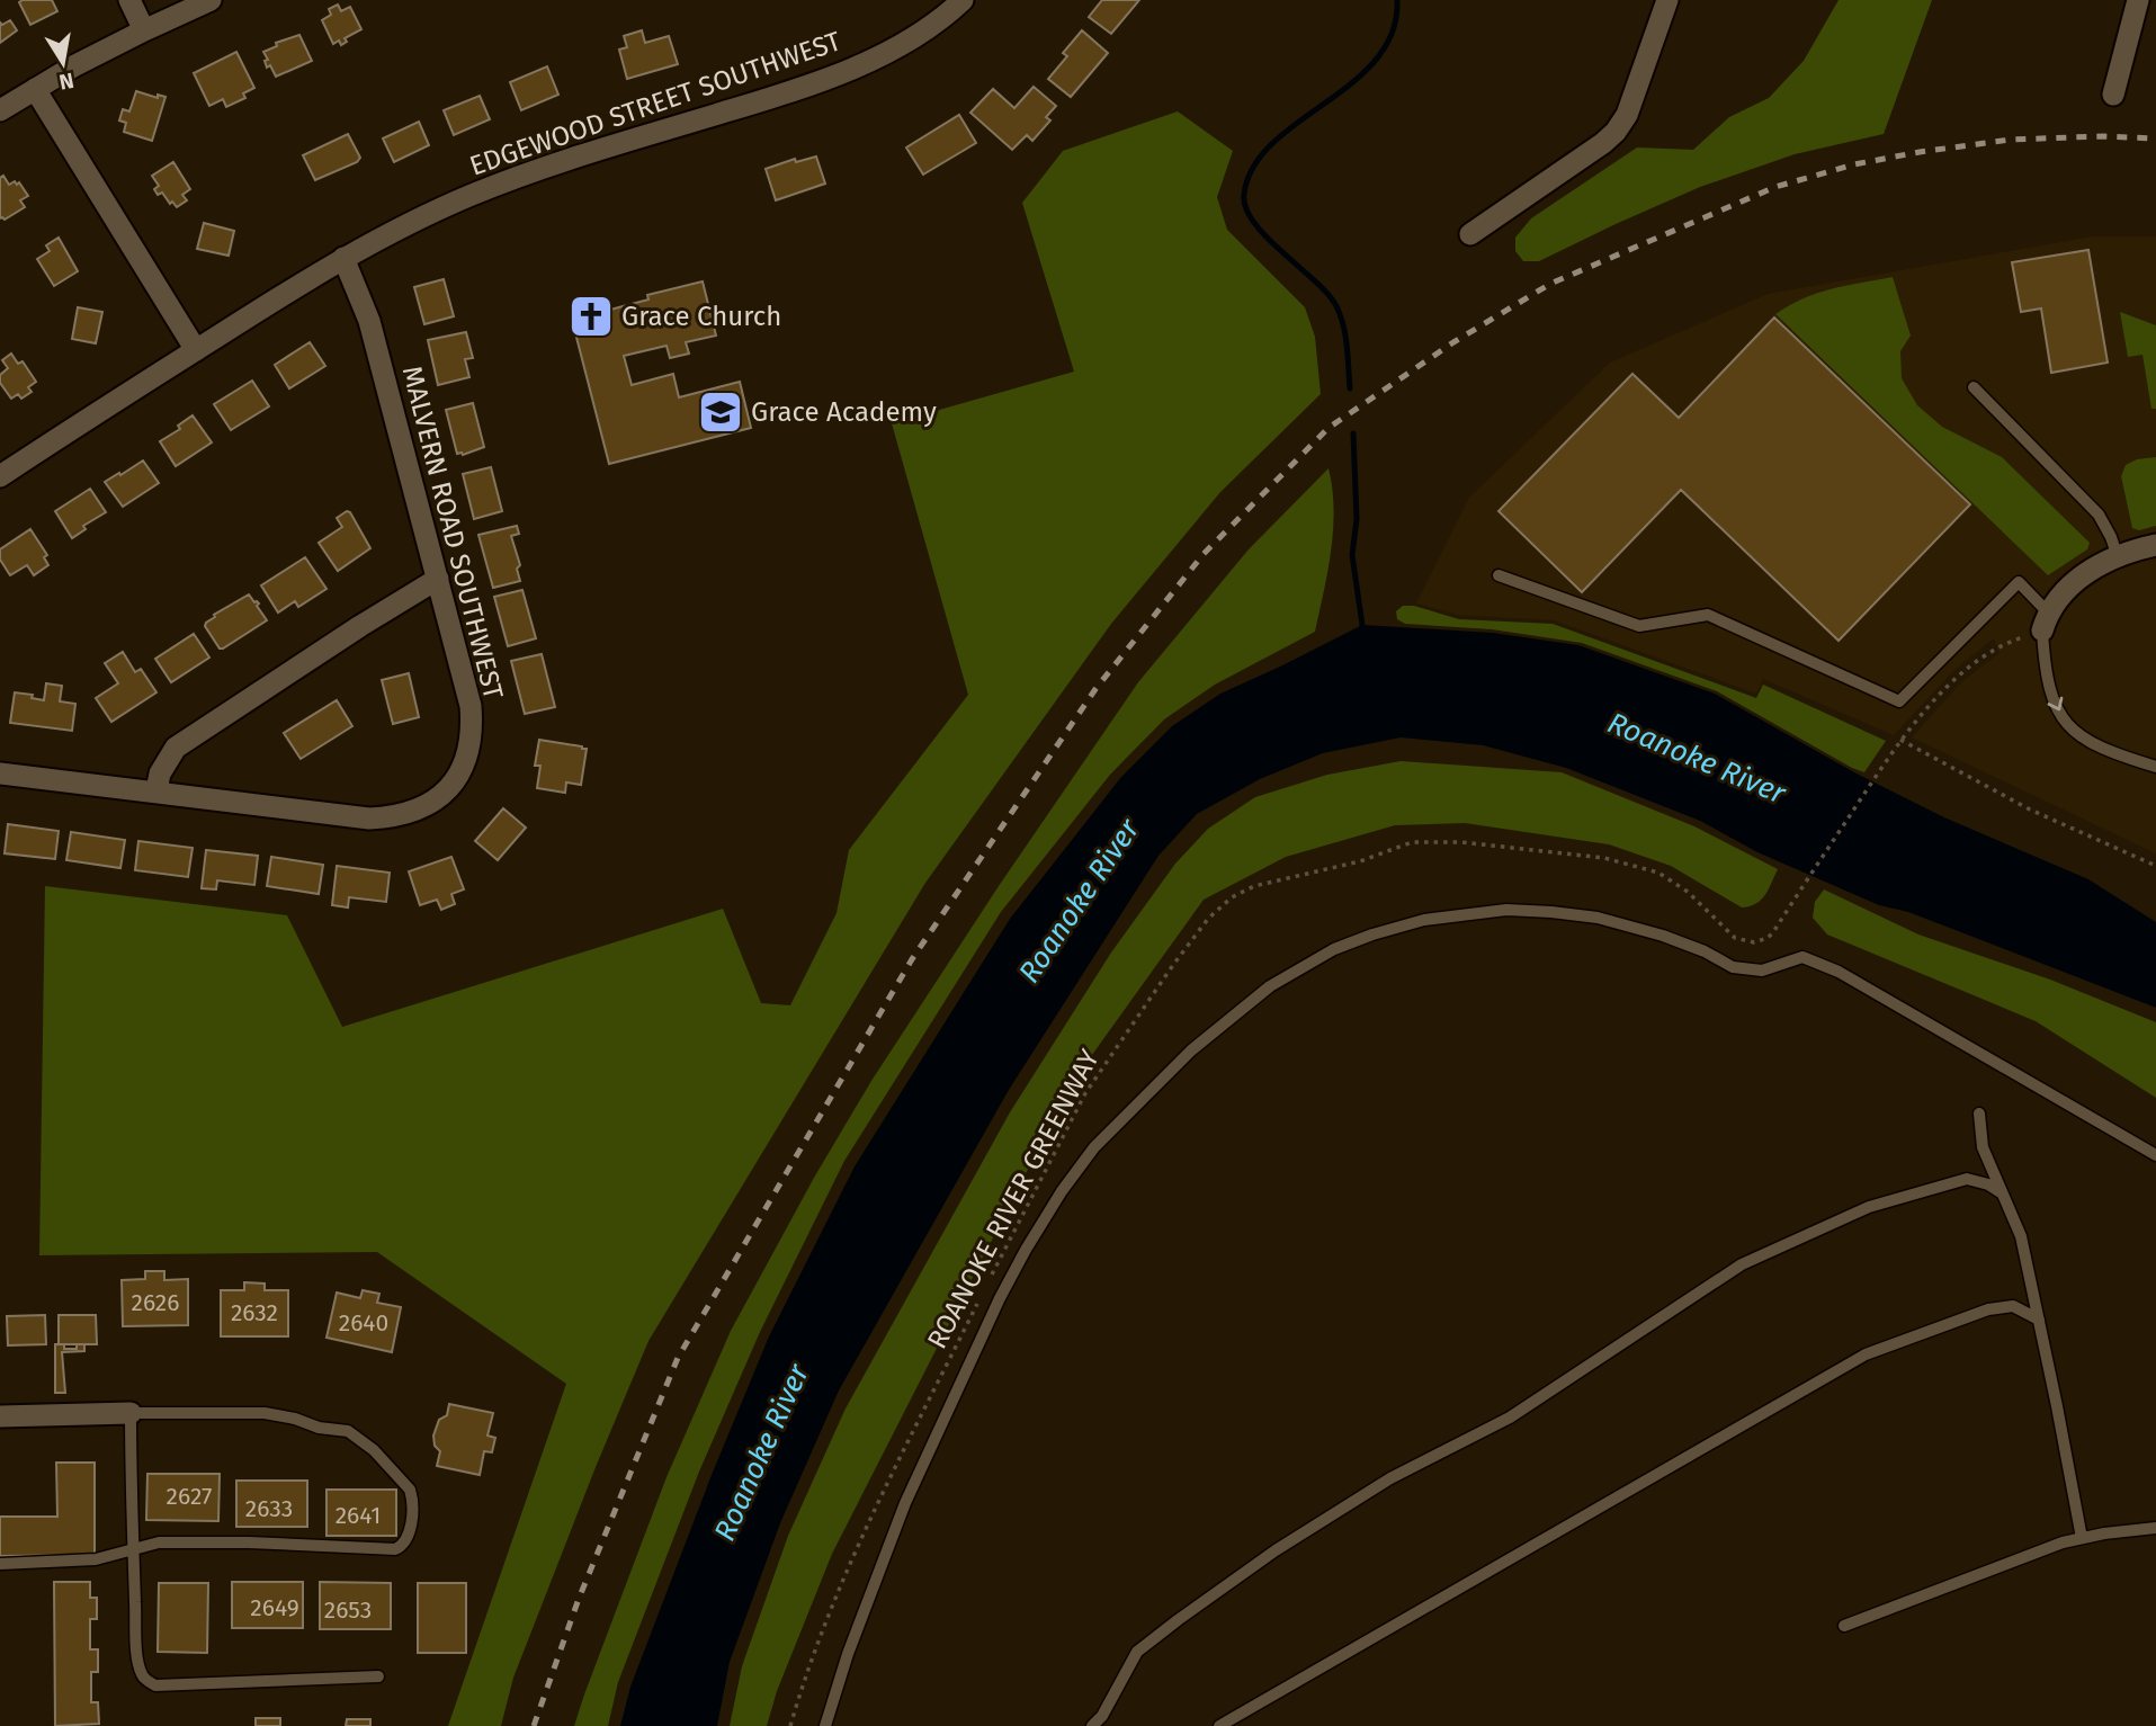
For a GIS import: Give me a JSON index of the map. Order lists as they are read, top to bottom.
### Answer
{
  "streets": {
    "street": ["EDGEWOOD STREET SOUTHWEST", "MALVERN ROAD SOUTHWEST"],
    "path": ["ROANOKE RIVER GREENWAY"]
  },
  "crossings": [
    ["EDGEWOOD STREET SOUTHWEST", "MALVERN ROAD SOUTHWEST"]
  ],
  "water": ["Roanoke River"],
  "places": {
    "church": ["Grace Church"],
    "school or university": ["Grace Academy"]
  },
  "house_numbers": [
    "2626",
    "2632",
    "2640",
    "2627",
    "2633",
    "2641",
    "2649",
    "2653"
  ],
  "north": "bottom"
}
